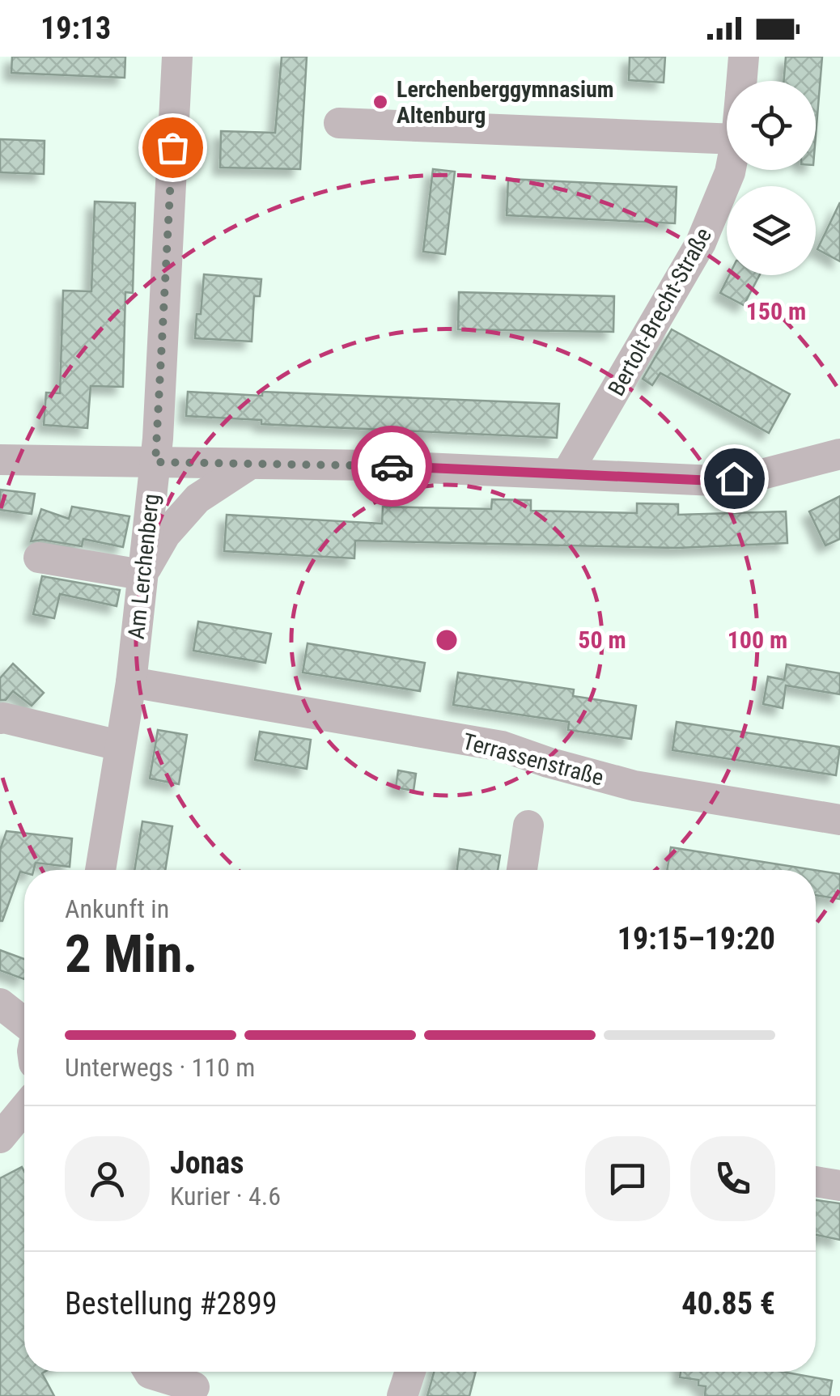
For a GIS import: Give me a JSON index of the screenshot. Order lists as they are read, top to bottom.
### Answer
{
  "streets": {
    "street": ["Bertolt-Brecht-Straße", "Am Lerchenberg", "Terrassenstraße"]
  },
  "crossings": [
    ["Am Lerchenberg", "Terrassenstraße"]
  ],
  "places": ["Lerchenberggymnasium Altenburg"],
  "page": {
    "status": "19:13",
    "heading": ["2 Min.", "Ankunft in", "19:15–19:20"],
    "panel": [
      "Jonas",
      "Kurier · 4.6",
      "Bestellung #2899",
      "40.85 €"
    ],
    "bar": "Unterwegs · 110 m"
  },
  "rings": ["150 m", "50 m", "100 m"]
}
